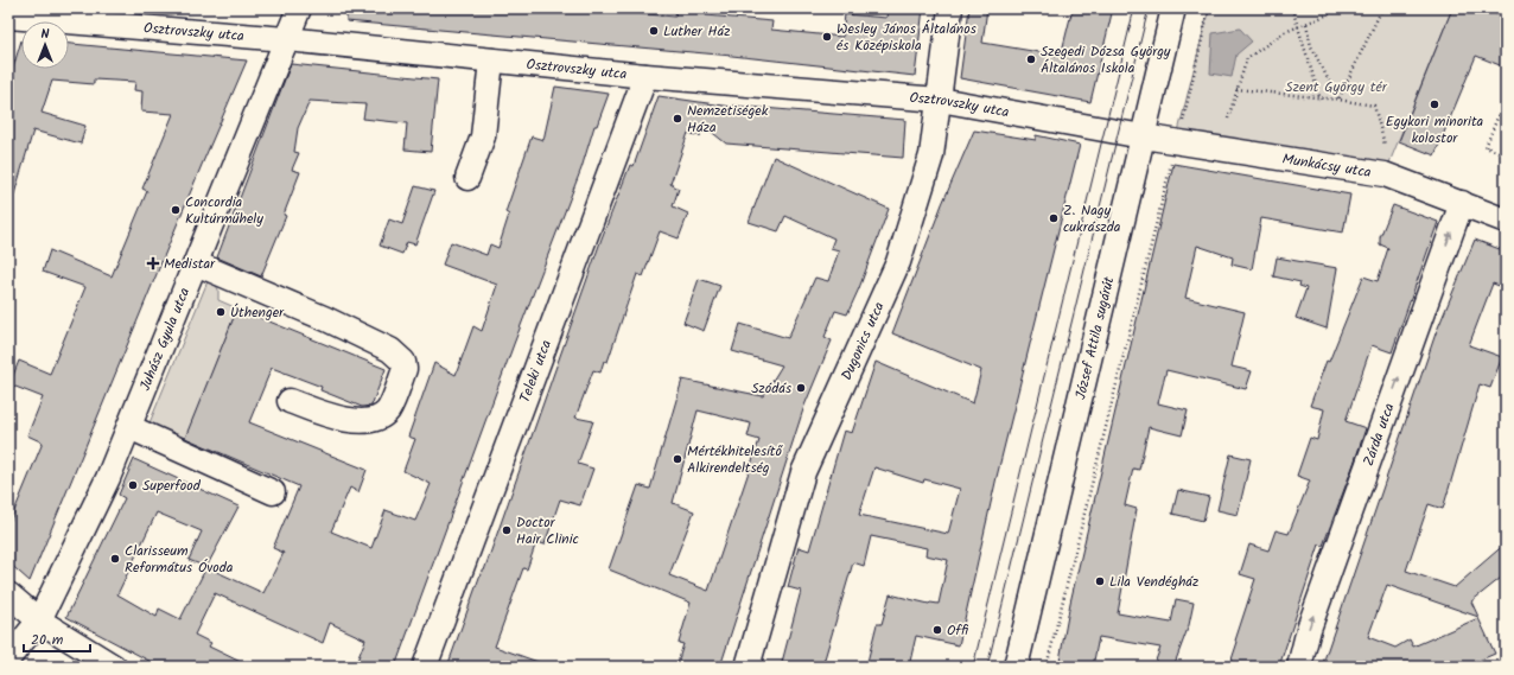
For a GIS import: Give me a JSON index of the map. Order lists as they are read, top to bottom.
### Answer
{
  "streets": {
    "street": [
      "Osztrovszky utca",
      "Munkácsy utca",
      "József Attila sugárút",
      "Juhász Gyula utca",
      "Dugonics utca",
      "Teleki utca",
      "Zárda utca"
    ]
  },
  "crossings": [
    ["Osztrovszky utca", "Munkácsy utca"],
    ["Osztrovszky utca", "József Attila sugárút"],
    ["Osztrovszky utca", "Juhász Gyula utca"],
    ["Osztrovszky utca", "Dugonics utca"],
    ["Osztrovszky utca", "Teleki utca"],
    ["Munkácsy utca", "József Attila sugárút"],
    ["Munkácsy utca", "Zárda utca"]
  ],
  "one_way": ["Zárda utca"],
  "parks": ["Szent György tér"],
  "places": {
    "other": [
      "Luther Ház",
      "Wesley János Általános és Középiskola",
      "Szegedi Dózsa György Általános Iskola",
      "Egykori minorita kolostor",
      "Nemzetiségek Háza",
      "Concordia Kultúrműhely",
      "Z. Nagy cukrászda",
      "Úthenger",
      "Szódás",
      "Mértékhitelesítő Alkirendeltség",
      "Superfood",
      "Doctor Hair Clinic",
      "Clarisseum Református Óvoda",
      "Lila Vendégház",
      "Offi"
    ],
    "health": ["Medistar"]
  },
  "scale_bar": "20 m",
  "north": "top"
}
